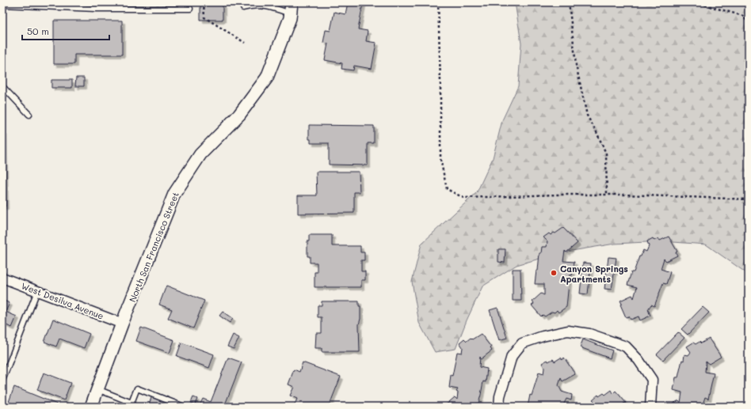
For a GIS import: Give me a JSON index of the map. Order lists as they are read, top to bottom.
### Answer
{
  "streets": {
    "street": ["North San Francisco Street", "West Desilva Avenue"]
  },
  "crossings": [
    ["North San Francisco Street", "West Desilva Avenue"]
  ],
  "places": ["Canyon Springs Apartments"],
  "scale_bar": "50 m"
}
